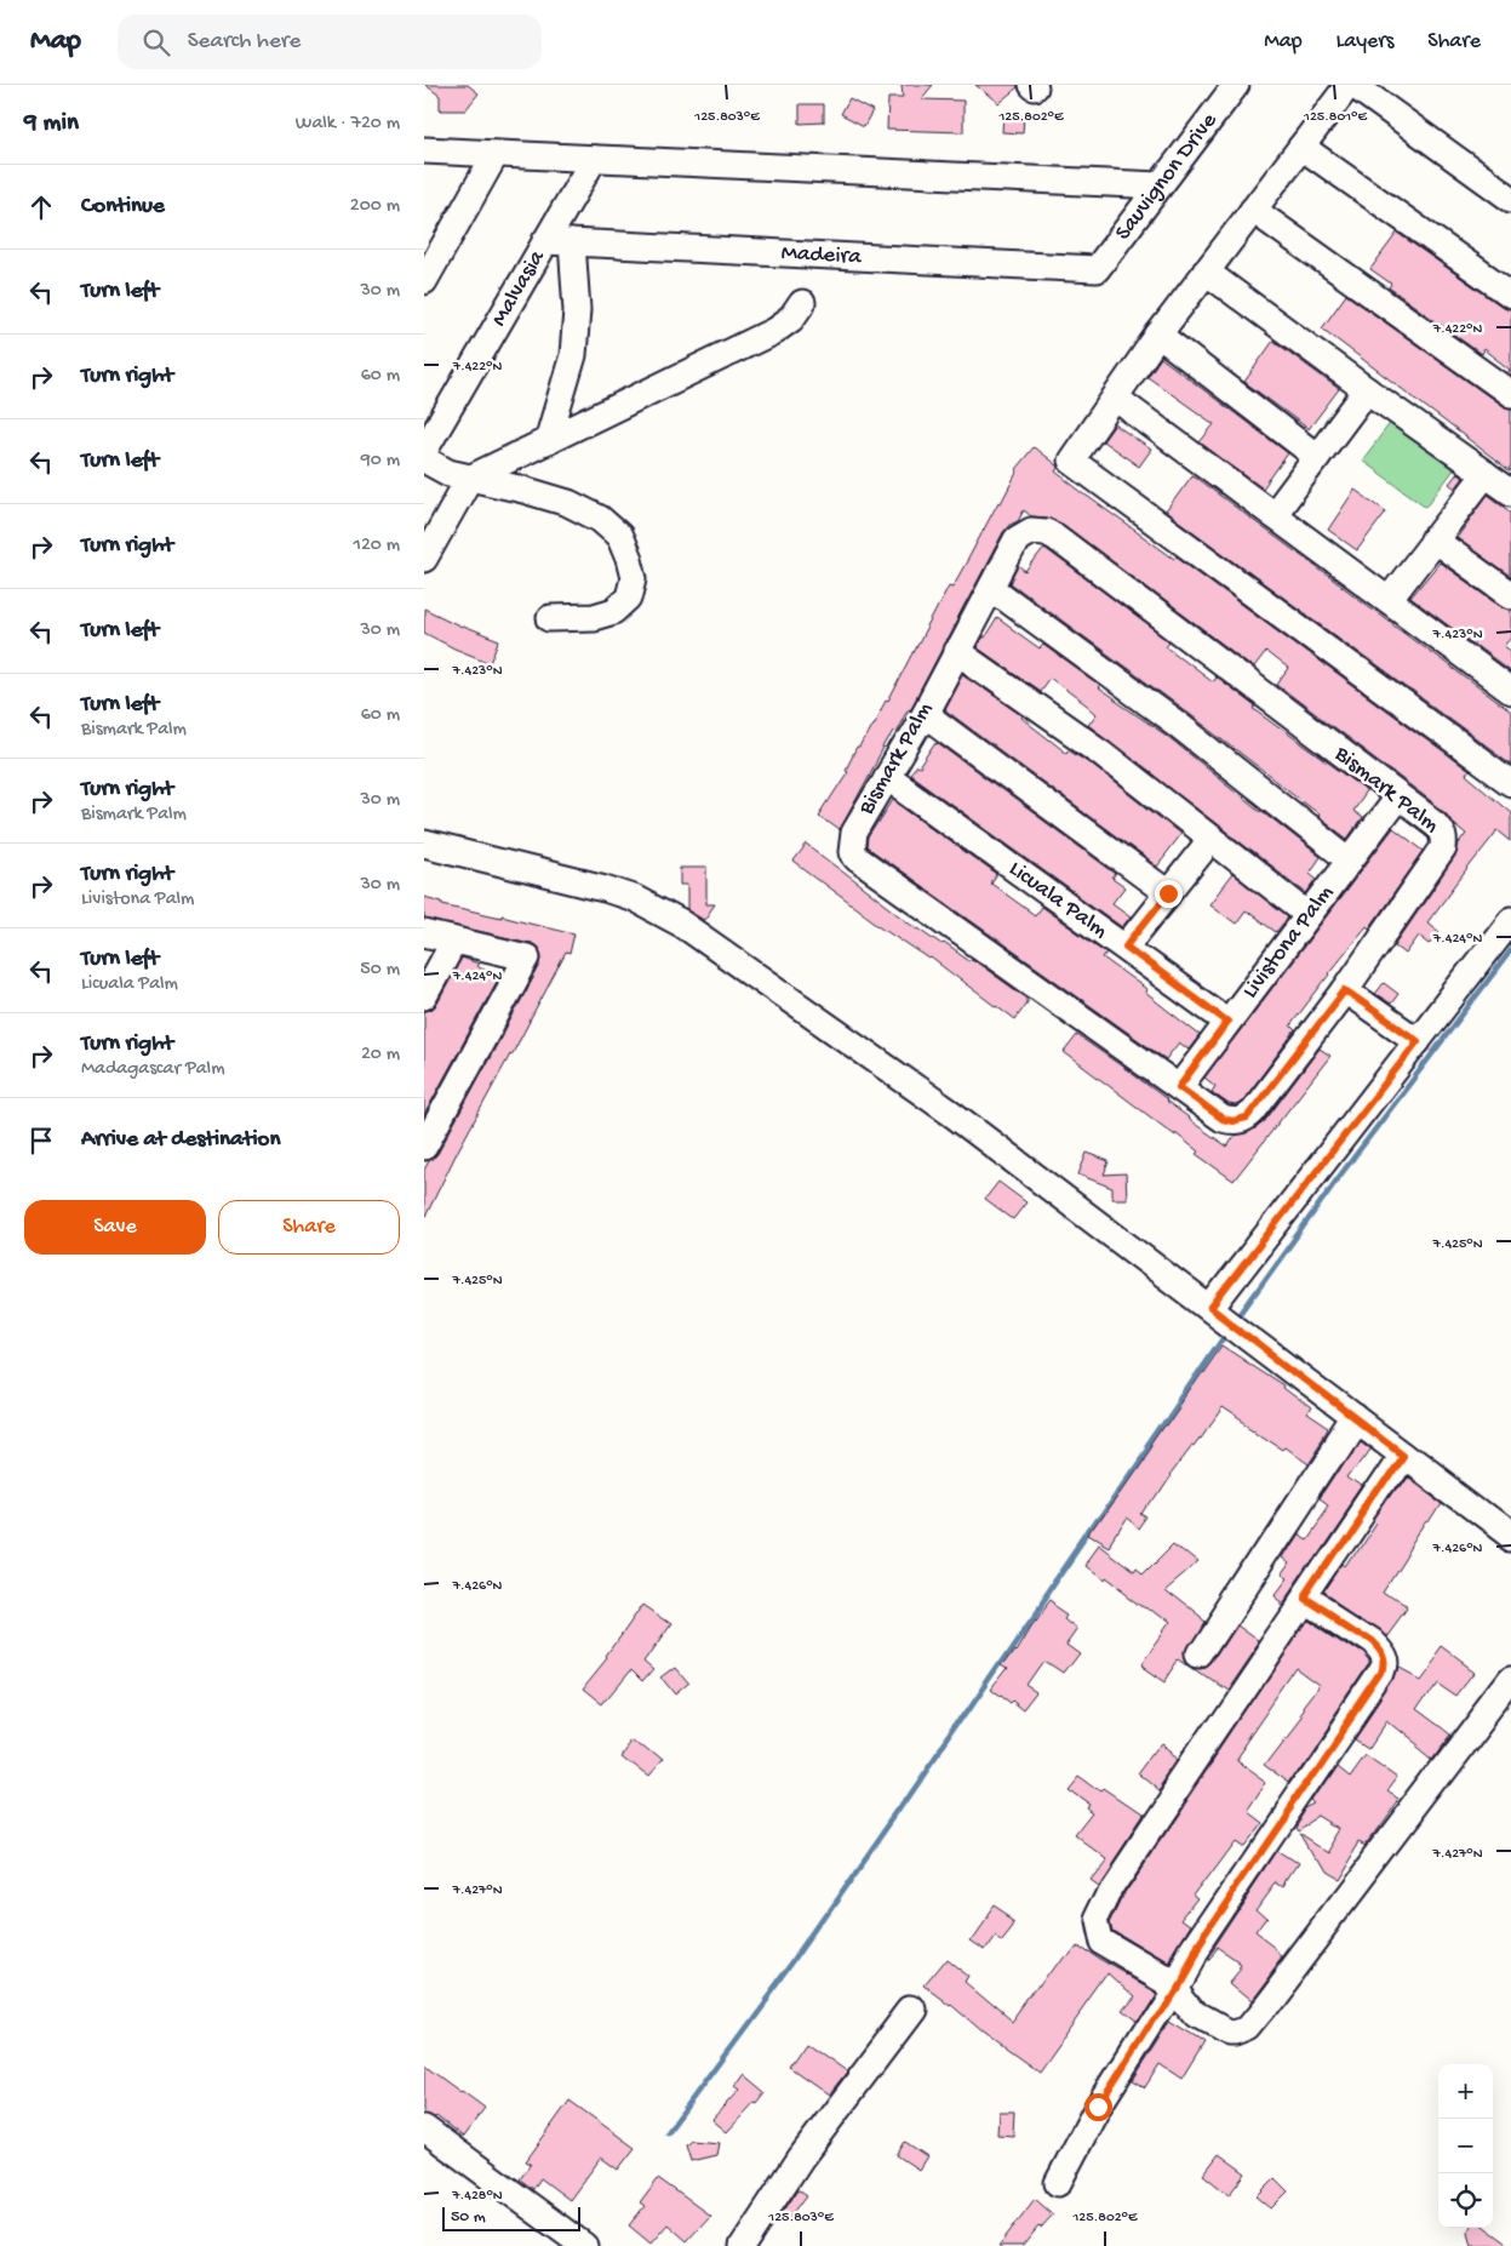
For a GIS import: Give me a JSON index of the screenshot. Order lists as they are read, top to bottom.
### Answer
{
  "streets": {
    "street": [
      "Sauvignon Drive",
      "Madeira",
      "Malvasia",
      "Bismark Palm",
      "Licuala Palm",
      "Livistona Palm"
    ]
  },
  "crossings": [
    ["Sauvignon Drive", "Madeira"],
    ["Madeira", "Malvasia"],
    ["Bismark Palm", "Licuala Palm"],
    ["Bismark Palm", "Livistona Palm"],
    ["Licuala Palm", "Livistona Palm"]
  ],
  "scale_bar": "50 m",
  "page": {
    "header": "Map",
    "search": "Search here",
    "nav": ["Map", "Layers", "Share"],
    "heading": ["9 min", "Walk · 720 m"],
    "list": [
      ["Continue", "200 m"],
      ["Turn left", "30 m"],
      ["Turn right", "60 m"],
      ["Turn left", "90 m"],
      ["Turn right", "120 m"],
      ["Turn left", "30 m"],
      ["Turn left", "Bismark Palm", "60 m"],
      ["Turn right", "Bismark Palm", "30 m"],
      ["Turn right", "Livistona Palm", "30 m"],
      ["Turn left", "Licuala Palm", "50 m"],
      ["Turn right", "Madagascar Palm", "20 m"],
      "Arrive at destination"
    ],
    "buttons": ["Save", "Share"],
    "map_buttons": ["+", "−"],
    "scale": "50 m"
  },
  "coordinates": [
    "125.803°E",
    "125.802°E",
    "125.801°E",
    "7.422°N",
    "7.423°N",
    "7.424°N",
    "7.425°N",
    "7.426°N",
    "7.427°N",
    "7.428°N"
  ]
}
